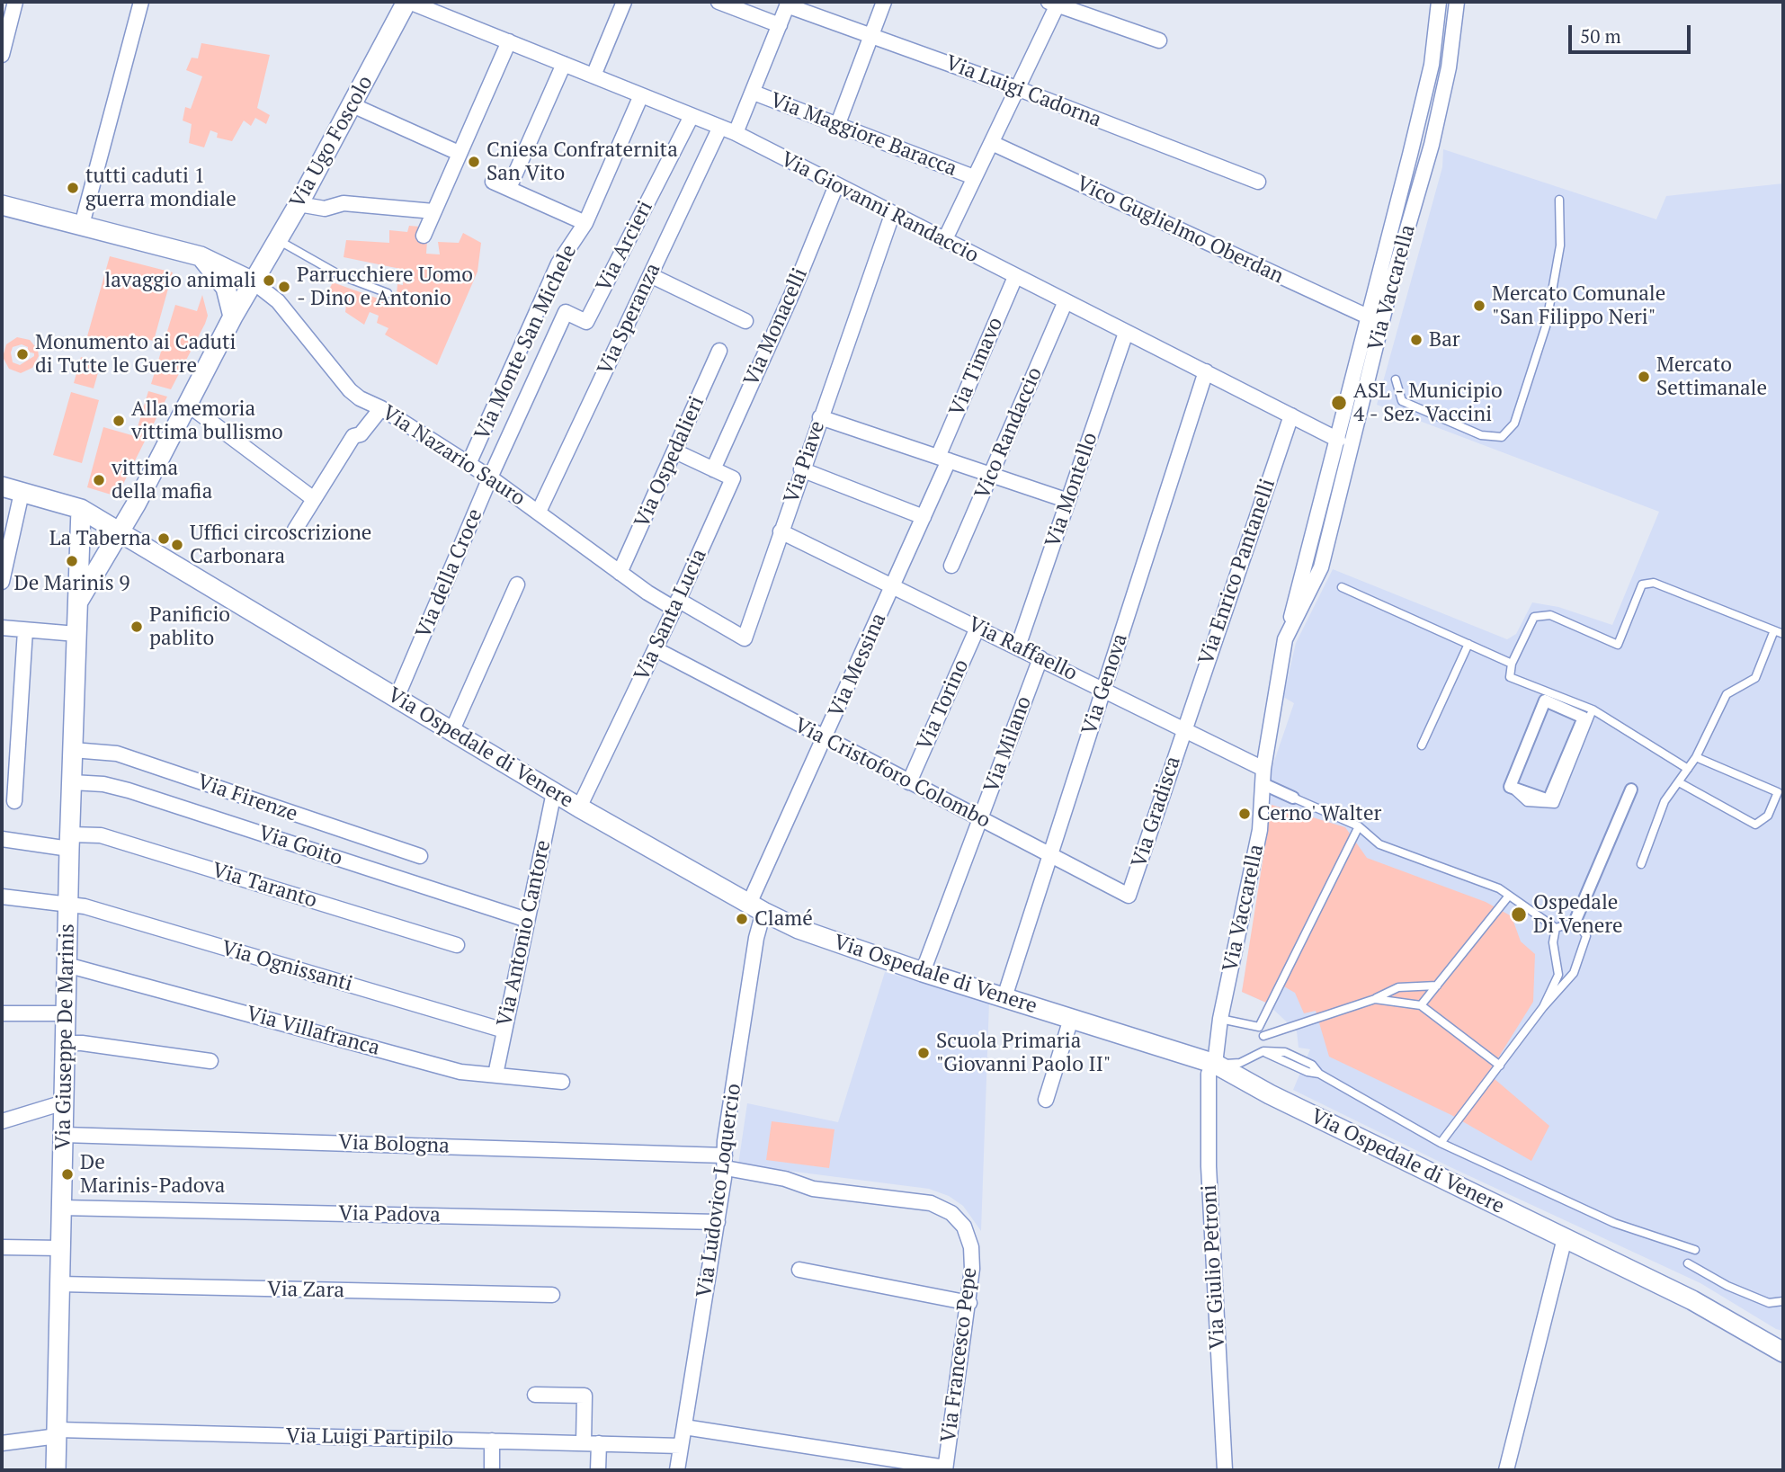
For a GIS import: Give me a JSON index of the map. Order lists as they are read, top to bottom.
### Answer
{
  "streets": {
    "street": [
      "Via Luigi Cadorna",
      "Via Maggiore Baracca",
      "Via Ugo Foscolo",
      "Via Giovanni Randaccio",
      "Vico Guglielmo Oberdan",
      "Via Arcieri",
      "Via Vaccarella",
      "Via Speranza",
      "Via Monacelli",
      "Via Monte San Michele",
      "Via Timavo",
      "Vico Randaccio",
      "Via Nazario Sauro",
      "Via Ospedalieri",
      "Via Piave",
      "Via Montello",
      "Via Enrico Pantanelli",
      "Via della Croce",
      "Via Santa Lucia",
      "Via Raffaello",
      "Via Messina",
      "Via Genova",
      "Via Torino",
      "Via Milano",
      "Via Ospedale di Venere",
      "Via Cristoforo Colombo",
      "Via Firenze",
      "Via Gradisca",
      "Via Goito",
      "Via Taranto",
      "Via Antonio Cantore",
      "Via Ognissanti",
      "Via Villafranca",
      "Via Giuseppe De Marinis",
      "Via Bologna",
      "Via Ludovico Loquercio",
      "Via Padova",
      "Via Giulio Petroni",
      "Via Zara",
      "Via Francesco Pepe",
      "Via Luigi Partipilo"
    ]
  },
  "crossings": [
    ["Via Ugo Foscolo", "Via Giovanni Randaccio"],
    ["Via Ugo Foscolo", "Via Nazario Sauro"],
    ["Via Ugo Foscolo", "Via Ospedale di Venere"],
    ["Via Ugo Foscolo", "Via Giuseppe De Marinis"],
    ["Via Giovanni Randaccio", "Via Arcieri"],
    ["Via Giovanni Randaccio", "Via Vaccarella"],
    ["Via Giovanni Randaccio", "Via Speranza"],
    ["Via Giovanni Randaccio", "Via Monacelli"],
    ["Via Giovanni Randaccio", "Via Monte San Michele"],
    ["Via Giovanni Randaccio", "Via Timavo"],
    ["Via Giovanni Randaccio", "Vico Randaccio"],
    ["Via Giovanni Randaccio", "Via Piave"],
    ["Via Giovanni Randaccio", "Via Montello"],
    ["Via Giovanni Randaccio", "Via Enrico Pantanelli"],
    ["Via Giovanni Randaccio", "Via Genova"],
    ["Vico Guglielmo Oberdan", "Via Vaccarella"],
    ["Via Arcieri", "Via della Croce"],
    ["Via Vaccarella", "Via Raffaello"],
    ["Via Vaccarella", "Via Ospedale di Venere"],
    ["Via Vaccarella", "Via Giulio Petroni"],
    ["Via Speranza", "Via Nazario Sauro"],
    ["Via Monacelli", "Via Santa Lucia"],
    ["Via Monte San Michele", "Via Nazario Sauro"],
    ["Via Timavo", "Via Messina"],
    ["Via Nazario Sauro", "Via Ospedalieri"],
    ["Via Nazario Sauro", "Via Piave"],
    ["Via Nazario Sauro", "Via della Croce"],
    ["Via Nazario Sauro", "Via Santa Lucia"],
    ["Via Ospedalieri", "Via Santa Lucia"],
    ["Via Piave", "Via Santa Lucia"],
    ["Via Piave", "Via Raffaello"],
    ["Via Montello", "Via Raffaello"],
    ["Via Enrico Pantanelli", "Via Raffaello"],
    ["Via Enrico Pantanelli", "Via Gradisca"],
    ["Via della Croce", "Via Ospedale di Venere"],
    ["Via Santa Lucia", "Via Ospedale di Venere"],
    ["Via Santa Lucia", "Via Cristoforo Colombo"],
    ["Via Raffaello", "Via Messina"],
    ["Via Raffaello", "Via Genova"],
    ["Via Raffaello", "Via Torino"],
    ["Via Raffaello", "Via Milano"],
    ["Via Raffaello", "Via Gradisca"],
    ["Via Messina", "Via Ospedale di Venere"],
    ["Via Messina", "Via Cristoforo Colombo"],
    ["Via Messina", "Via Ludovico Loquercio"],
    ["Via Genova", "Via Ospedale di Venere"],
    ["Via Genova", "Via Cristoforo Colombo"],
    ["Via Torino", "Via Cristoforo Colombo"],
    ["Via Milano", "Via Ospedale di Venere"],
    ["Via Milano", "Via Cristoforo Colombo"],
    ["Via Ospedale di Venere", "Via Antonio Cantore"],
    ["Via Ospedale di Venere", "Via Giuseppe De Marinis"],
    ["Via Ospedale di Venere", "Via Ludovico Loquercio"],
    ["Via Ospedale di Venere", "Via Giulio Petroni"],
    ["Via Cristoforo Colombo", "Via Gradisca"],
    ["Via Firenze", "Via Giuseppe De Marinis"],
    ["Via Goito", "Via Antonio Cantore"],
    ["Via Goito", "Via Giuseppe De Marinis"],
    ["Via Taranto", "Via Giuseppe De Marinis"],
    ["Via Antonio Cantore", "Via Ognissanti"],
    ["Via Antonio Cantore", "Via Villafranca"],
    ["Via Ognissanti", "Via Giuseppe De Marinis"],
    ["Via Villafranca", "Via Giuseppe De Marinis"],
    ["Via Giuseppe De Marinis", "Via Bologna"],
    ["Via Giuseppe De Marinis", "Via Padova"],
    ["Via Giuseppe De Marinis", "Via Zara"],
    ["Via Giuseppe De Marinis", "Via Luigi Partipilo"],
    ["Via Bologna", "Via Ludovico Loquercio"],
    ["Via Bologna", "Via Francesco Pepe"],
    ["Via Ludovico Loquercio", "Via Padova"],
    ["Via Ludovico Loquercio", "Via Francesco Pepe"],
    ["Via Ludovico Loquercio", "Via Luigi Partipilo"]
  ],
  "places": [
    "Cniesa Confraternita San Vito",
    "tutti caduti 1 guerra mondiale",
    "lavaggio animali",
    "Parrucchiere Uomo - Dino e Antonio",
    "Mercato Comunale \"San Filippo Neri\"",
    "Bar",
    "Monumento ai Caduti di Tutte le Guerre",
    "Mercato Settimanale",
    "ASL - Municipio 4 - Sez. Vaccini",
    "Alla memoria vittima bullismo",
    "vittima della mafia",
    "La Taberna",
    "Uffici circoscrizione Carbonara",
    "De Marinis 9",
    "Panificio pablito",
    "Cerno' Walter",
    "Ospedale Di Venere",
    "Clamé",
    "Scuola Primaria \"Giovanni Paolo II\"",
    "De Marinis-Padova"
  ],
  "scale_bar": "50 m"
}
